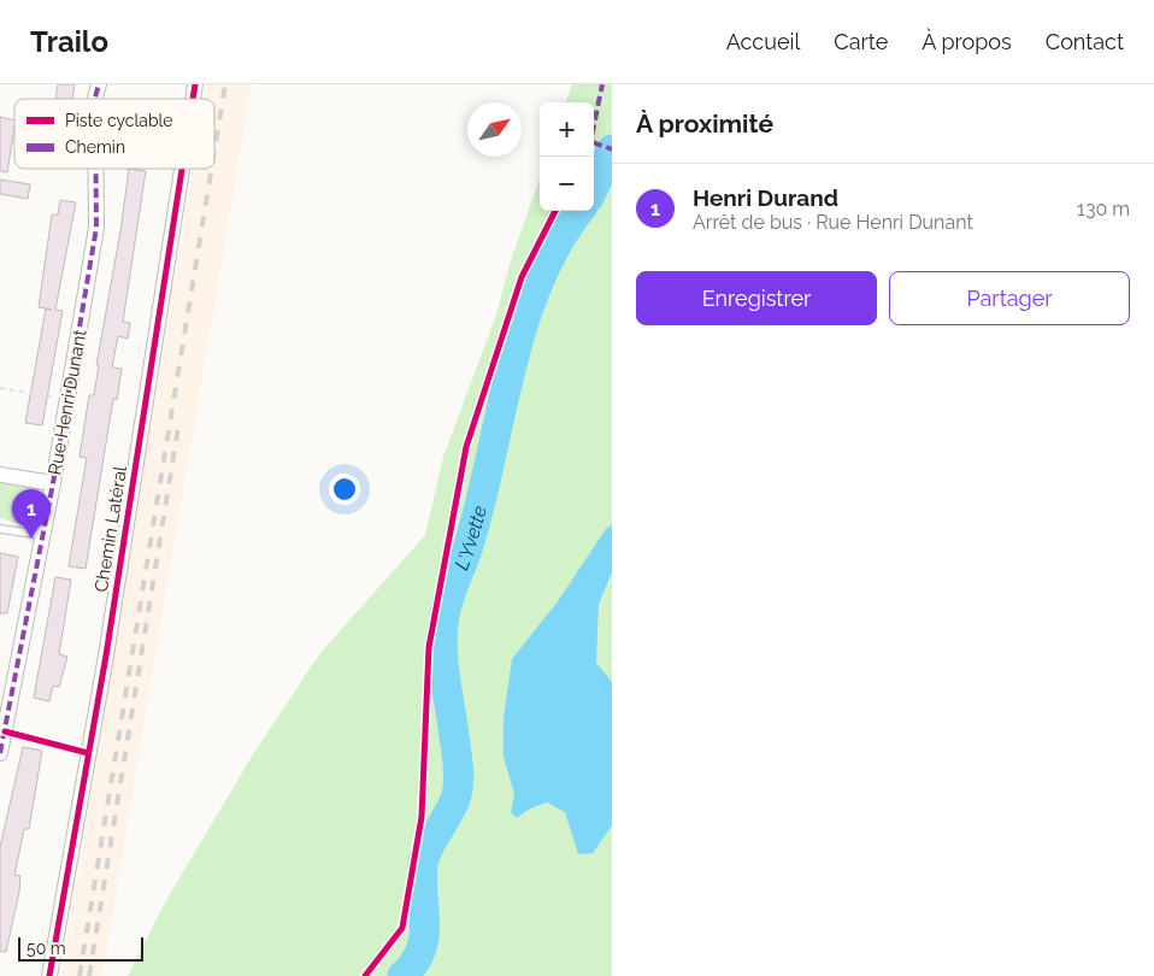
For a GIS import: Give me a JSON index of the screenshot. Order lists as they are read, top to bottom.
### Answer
{
  "streets": {
    "street": ["Rue Henri Dunant", "Chemin Latéral"]
  },
  "water": ["L'Yvette"],
  "legend": ["Piste cyclable", "Chemin"],
  "scale_bar": "50 m",
  "north": "top right",
  "page": {
    "header": "Trailo",
    "nav": [
      "Accueil",
      "Carte",
      "À propos",
      "Contact"
    ],
    "heading": "À proximité",
    "map_buttons": ["+", "−"],
    "list": [
      {
        "mark": "1",
        "name": "Henri Durand",
        "note": "Arrêt de bus · Rue Henri Dunant",
        "value": "130 m"
      }
    ],
    "buttons": ["Enregistrer", "Partager"],
    "pins": "1",
    "scale": "50 m"
  }
}
